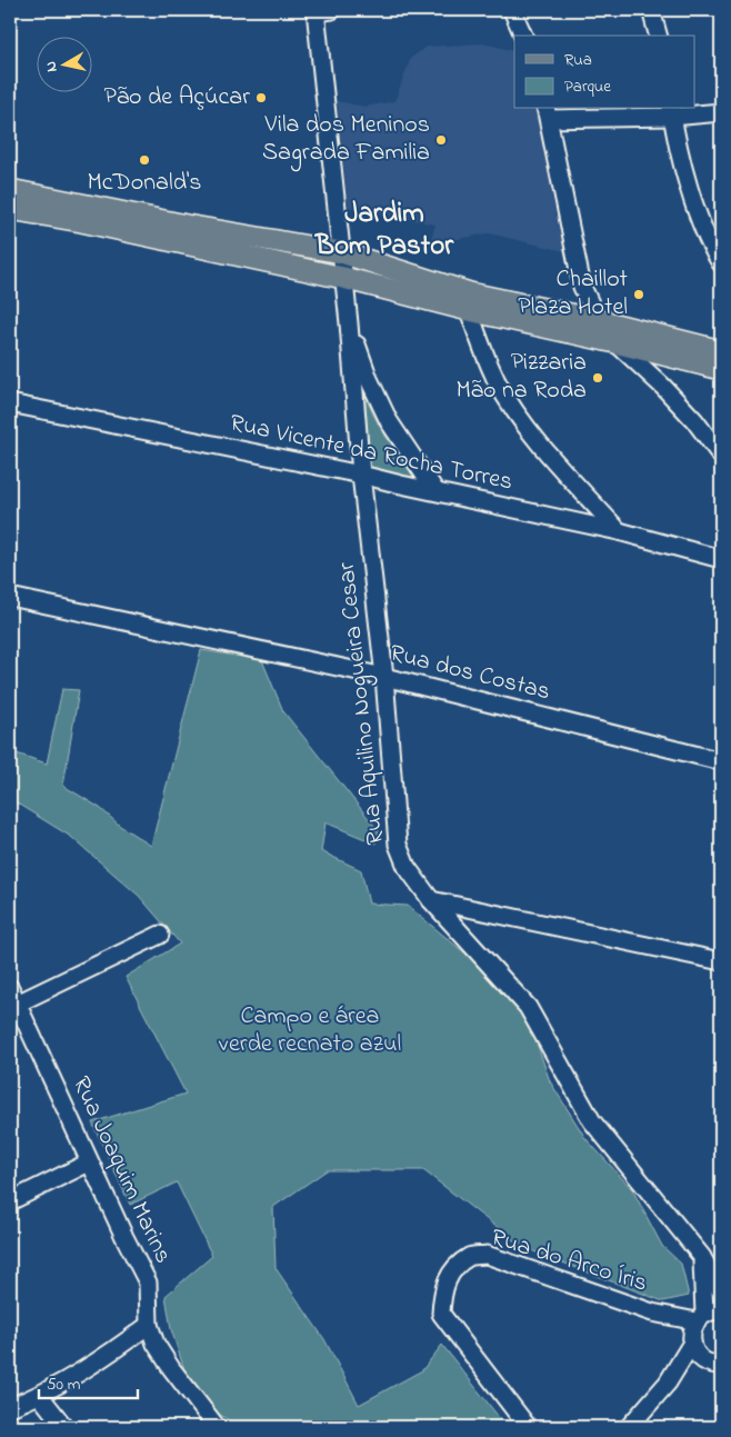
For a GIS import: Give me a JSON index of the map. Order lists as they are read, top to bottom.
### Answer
{
  "streets": {
    "street": [
      "Rua Vicente da Rocha Torres",
      "Rua dos Costas",
      "Rua Aquilino Nogueira Cesar",
      "Rua Joaquim Marins",
      "Rua do Arco Íris"
    ]
  },
  "crossings": [
    ["Rua Vicente da Rocha Torres", "Rua Aquilino Nogueira Cesar"],
    ["Rua dos Costas", "Rua Aquilino Nogueira Cesar"]
  ],
  "districts": ["Jardim Bom Pastor"],
  "parks": ["Campo e área verde recnato azul"],
  "places": [
    "Pão de Açúcar",
    "Vila dos Meninos Sagrada Familia",
    "McDonald's",
    "Chaillot Plaza Hotel",
    "Pizzaria Mão na Roda"
  ],
  "legend": ["Rua", "Parque"],
  "scale_bar": "50 m",
  "north": "left"
}
